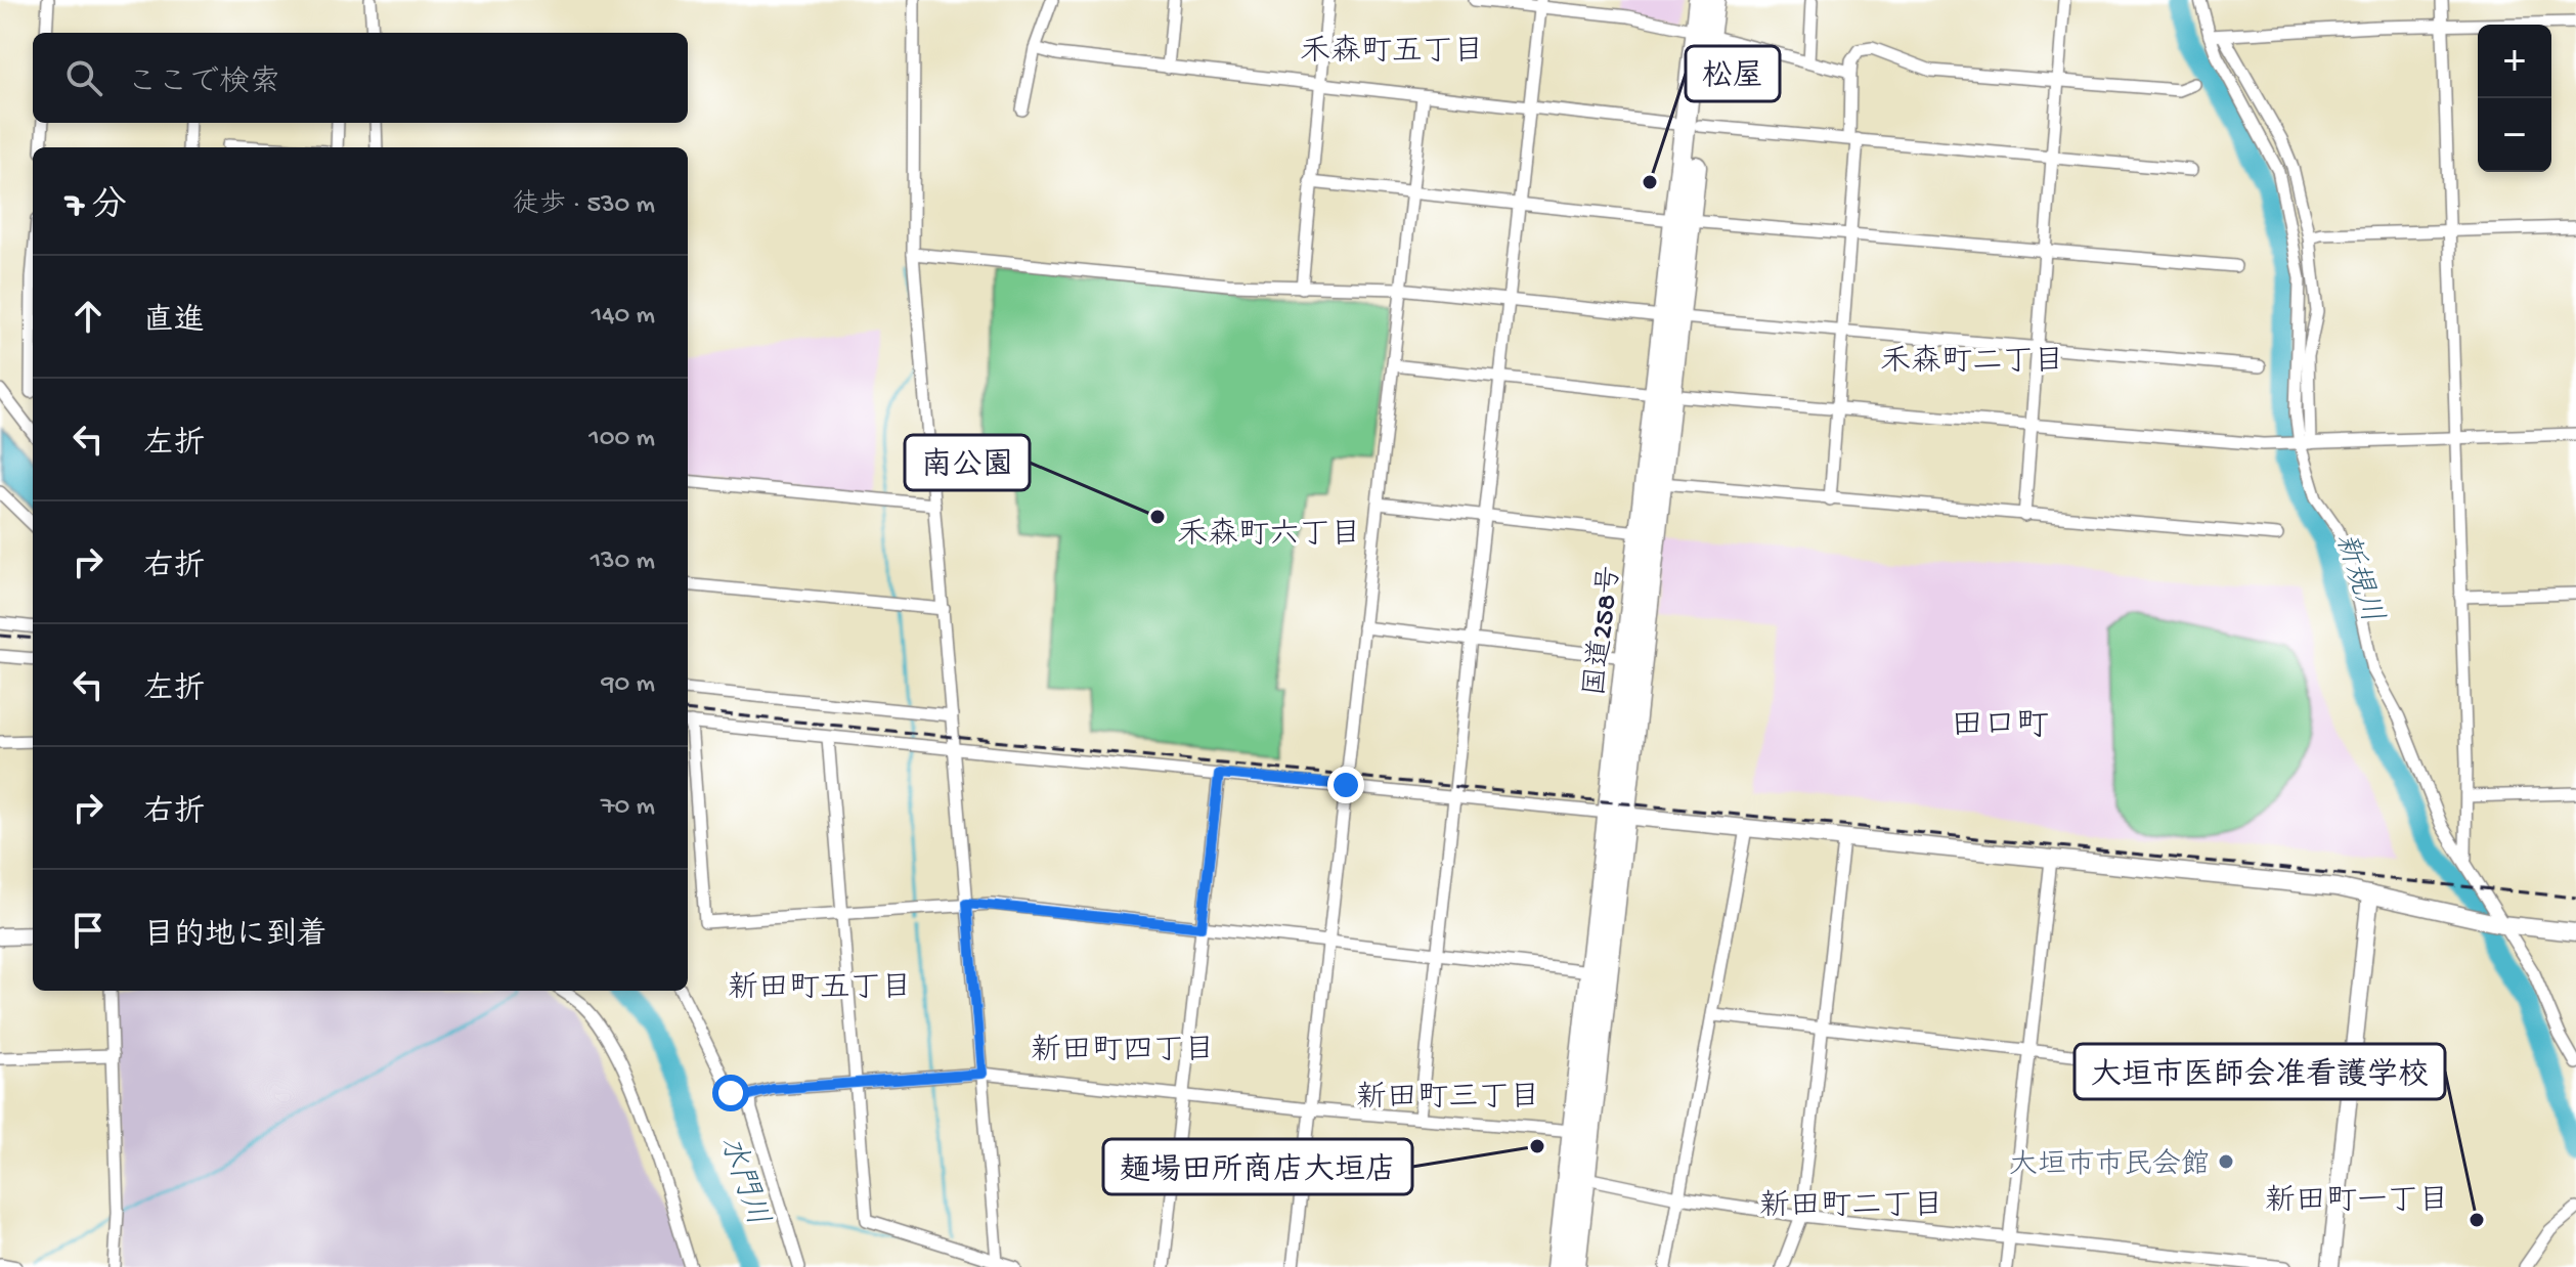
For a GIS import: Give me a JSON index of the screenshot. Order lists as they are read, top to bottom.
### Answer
{
  "streets": {
    "highway": ["国道258号"]
  },
  "districts": [
    "禾森町五丁目",
    "禾森町二丁目",
    "禾森町六丁目",
    "田口町",
    "新田町五丁目",
    "新田町四丁目",
    "新田町三丁目",
    "新田町一丁目",
    "新田町二丁目"
  ],
  "water": ["新規川", "水門川"],
  "places": [
    "松屋",
    "南公園",
    "麺場田所商店大垣店",
    "大垣市市民会館",
    "大垣市医師会准看護学校"
  ],
  "page": {
    "map_buttons": ["+", "−"],
    "search": "ここで検索",
    "heading": ["7 分", "徒歩 · 530 m"],
    "list": [
      ["直進", "140 m"],
      ["左折", "100 m"],
      ["右折", "130 m"],
      ["左折", "90 m"],
      ["右折", "70 m"],
      "目的地に到着"
    ]
  }
}
